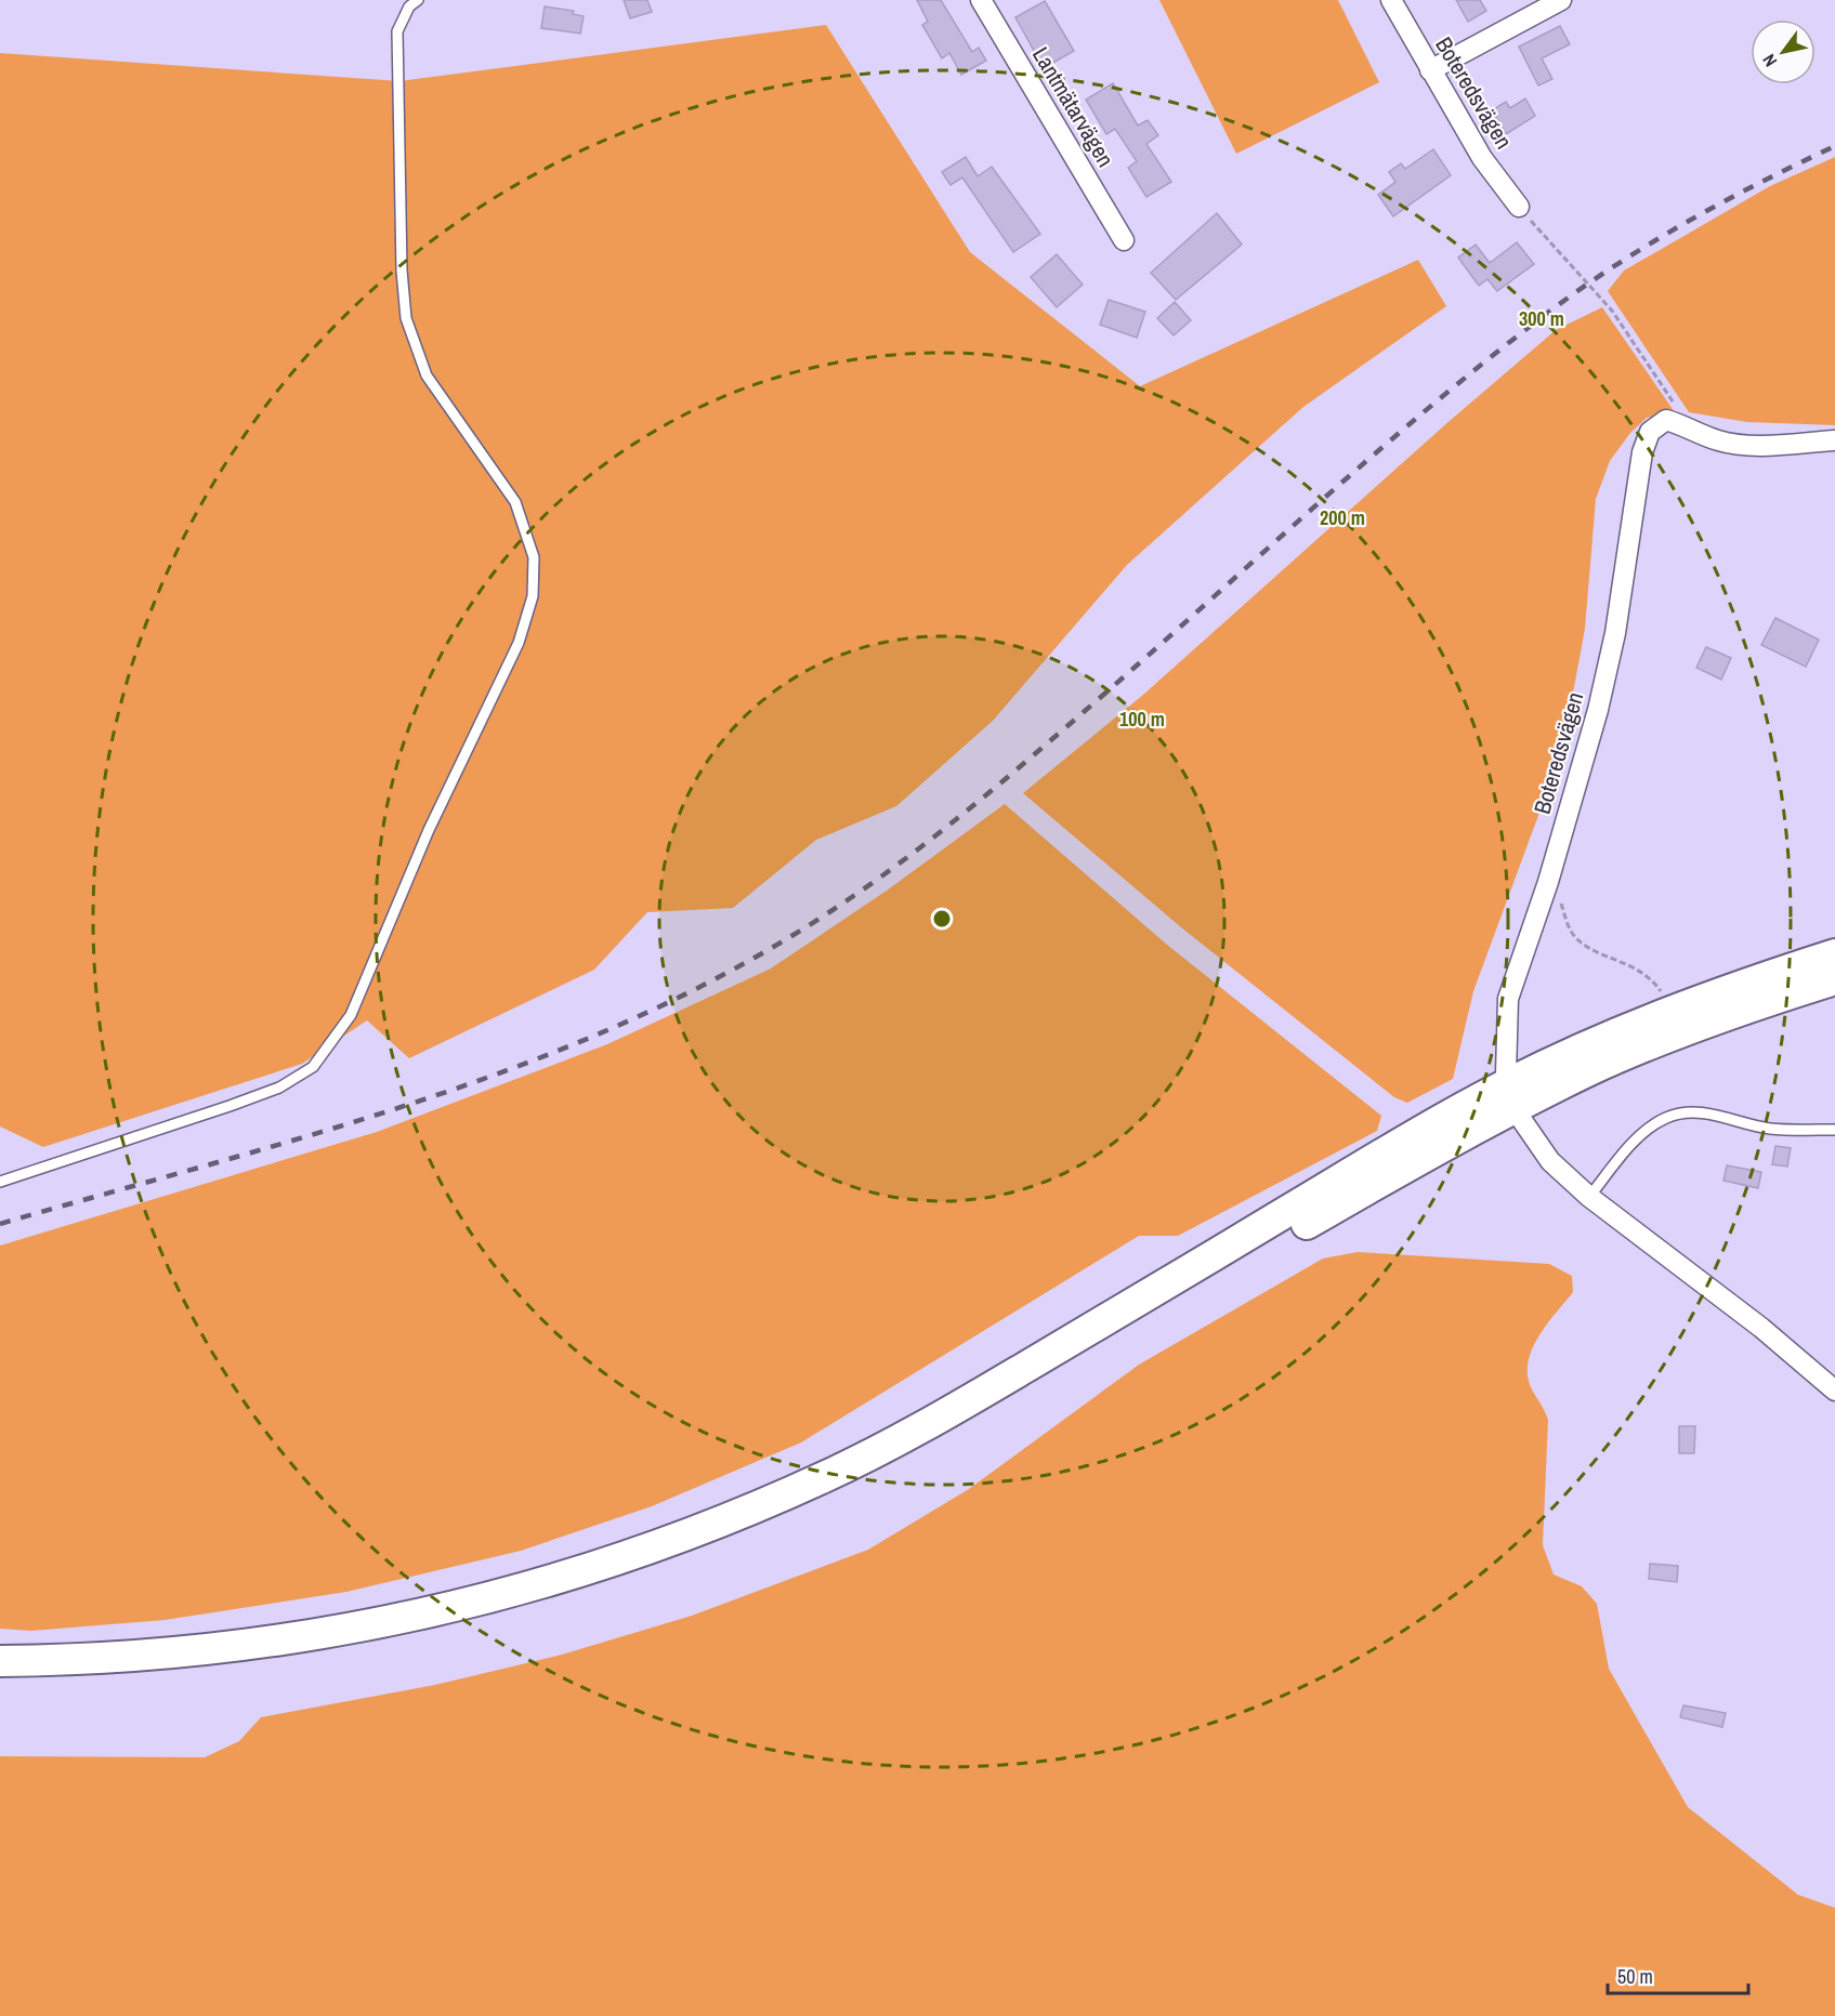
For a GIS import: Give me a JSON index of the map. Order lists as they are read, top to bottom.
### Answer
{
  "streets": {
    "street": ["Boteredsvägen", "Lantmätarvägen"]
  },
  "scale_bar": "50 m",
  "north": "bottom left",
  "rings": ["300 m", "200 m", "100 m"]
}
